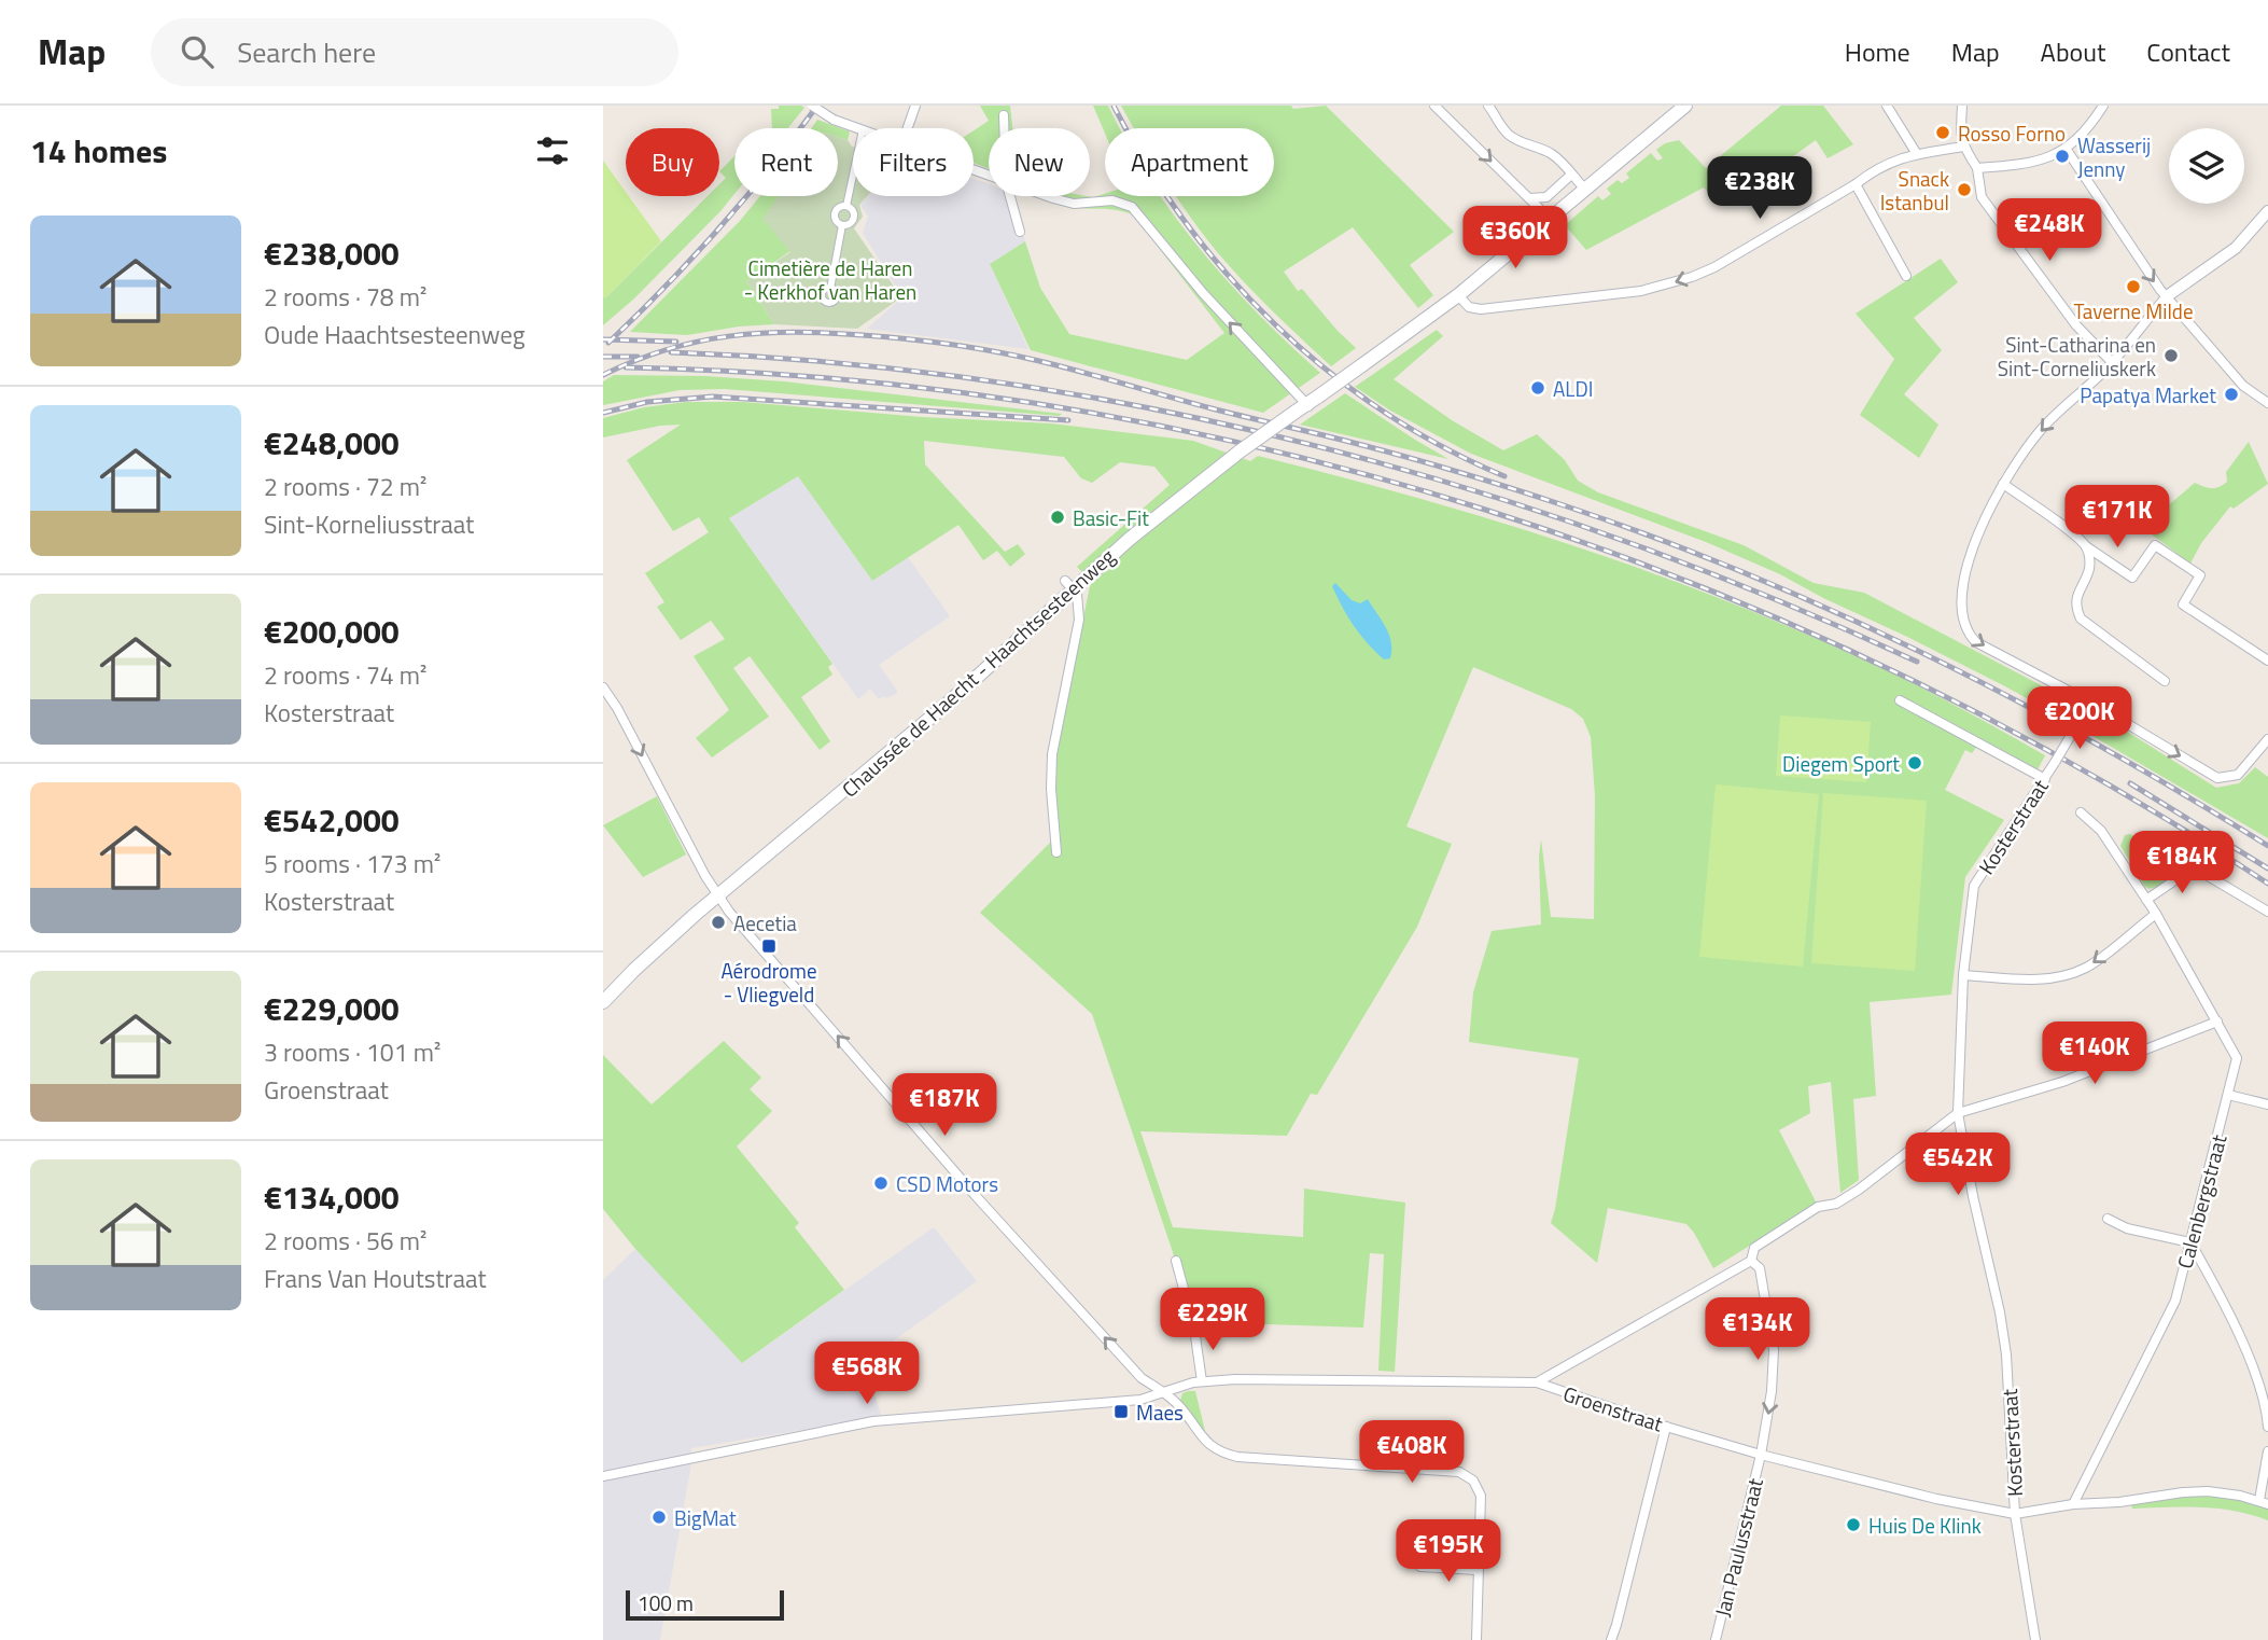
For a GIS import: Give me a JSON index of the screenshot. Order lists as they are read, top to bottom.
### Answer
{
  "streets": {
    "main road": ["Chaussée de Haecht - Haachtsesteenweg"],
    "street": [
      "Kosterstraat",
      "Calenbergstraat",
      "Groenstraat",
      "Jan Paulusstraat"
    ]
  },
  "crossings": [
    ["Kosterstraat", "Groenstraat"],
    ["Groenstraat", "Jan Paulusstraat"]
  ],
  "one_way": ["Jan Paulusstraat"],
  "parks": ["Cimetière de Haren - Kerkhof van Haren"],
  "places": {
    "other": [
      "Rosso Forno",
      "Wasserij Jenny",
      "Snack Istanbul",
      "Taverne Milde",
      "Sint-Catharina en Sint-Corneliuskerk",
      "ALDI",
      "Papatya Market",
      "Basic-Fit",
      "Diegem Sport",
      "Aecetia",
      "CSD Motors",
      "BigMat",
      "Huis De Klink"
    ],
    "transit": ["Aérodrome - Vliegveld", "Maes"]
  },
  "scale_bar": "100 m",
  "page": {
    "header": "Map",
    "search": "Search here",
    "nav": [
      "Home",
      "Map",
      "About",
      "Contact"
    ],
    "heading": "14 homes",
    "chip": [
      "Buy",
      "Rent",
      "Filters",
      "New",
      "Apartment"
    ],
    "price": [
      "€238K",
      "€248K",
      "€360K",
      "€171K",
      "€200K",
      "€184K",
      "€140K",
      "€187K",
      "€542K",
      "€229K",
      "€134K",
      "€568K",
      "€408K",
      "€195K"
    ],
    "list": [
      {
        "name": "€238,000",
        "note": "2 rooms · 78 m² · Oude Haachtsesteenweg"
      },
      {
        "name": "€248,000",
        "note": "2 rooms · 72 m² · Sint-Korneliusstraat"
      },
      {
        "name": "€200,000",
        "note": "2 rooms · 74 m² · Kosterstraat"
      },
      {
        "name": "€542,000",
        "note": "5 rooms · 173 m² · Kosterstraat"
      },
      {
        "name": "€229,000",
        "note": "3 rooms · 101 m² · Groenstraat"
      },
      {
        "name": "€134,000",
        "note": "2 rooms · 56 m² · Frans Van Houtstraat"
      }
    ],
    "scale": "100 m"
  }
}
